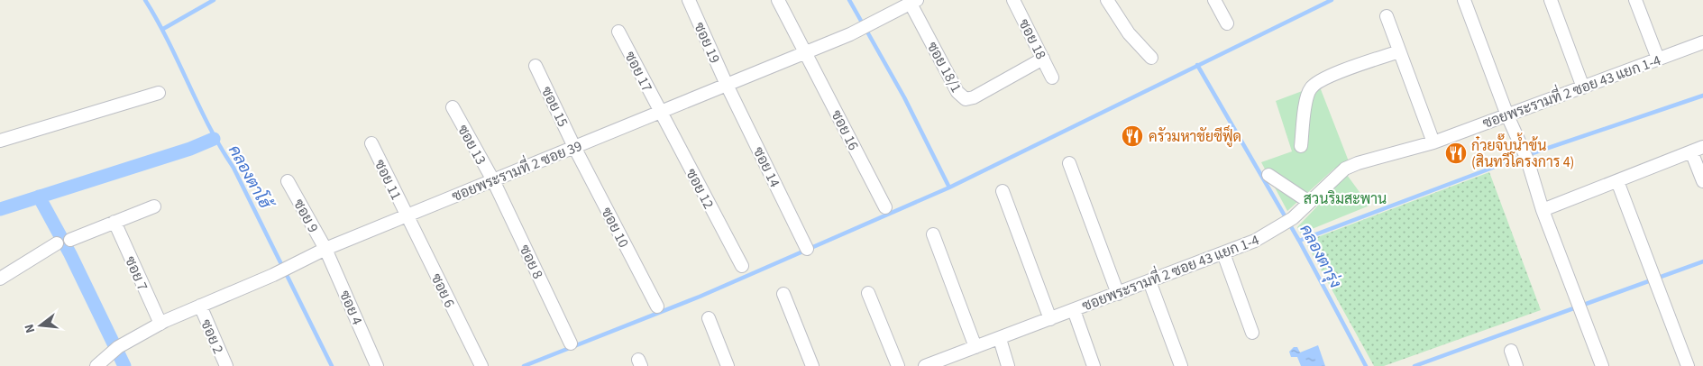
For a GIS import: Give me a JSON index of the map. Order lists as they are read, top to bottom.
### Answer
{
  "streets": {
    "street": [
      "ซอย 18",
      "ซอย 19",
      "ซอย 18/1",
      "ซอย 17",
      "ซอยพระรามที่ 2 ซอย 43 แยก 1-4",
      "ซอย 15",
      "ซอย 16",
      "ซอย 13",
      "ซอย 14",
      "ซอยพระรามที่ 2 ซอย 39",
      "ซอย 11",
      "ซอย 12",
      "ซอย 9",
      "ซอย 10",
      "ซอย 8",
      "ซอย 7",
      "ซอย 6",
      "ซอย 4",
      "ซอย 2"
    ]
  },
  "crossings": [
    ["ซอย 18", "ซอย 18/1"],
    ["ซอย 19", "ซอย 14"],
    ["ซอย 19", "ซอยพระรามที่ 2 ซอย 39"],
    ["ซอย 18/1", "ซอยพระรามที่ 2 ซอย 39"],
    ["ซอย 17", "ซอยพระรามที่ 2 ซอย 39"],
    ["ซอย 17", "ซอย 12"],
    ["ซอย 15", "ซอยพระรามที่ 2 ซอย 39"],
    ["ซอย 15", "ซอย 10"],
    ["ซอย 16", "ซอยพระรามที่ 2 ซอย 39"],
    ["ซอย 13", "ซอยพระรามที่ 2 ซอย 39"],
    ["ซอย 13", "ซอย 8"],
    ["ซอย 14", "ซอยพระรามที่ 2 ซอย 39"],
    ["ซอยพระรามที่ 2 ซอย 39", "ซอย 11"],
    ["ซอยพระรามที่ 2 ซอย 39", "ซอย 12"],
    ["ซอยพระรามที่ 2 ซอย 39", "ซอย 9"],
    ["ซอยพระรามที่ 2 ซอย 39", "ซอย 10"],
    ["ซอยพระรามที่ 2 ซอย 39", "ซอย 8"],
    ["ซอยพระรามที่ 2 ซอย 39", "ซอย 7"],
    ["ซอยพระรามที่ 2 ซอย 39", "ซอย 6"],
    ["ซอยพระรามที่ 2 ซอย 39", "ซอย 4"],
    ["ซอยพระรามที่ 2 ซอย 39", "ซอย 2"],
    ["ซอย 11", "ซอย 6"],
    ["ซอย 9", "ซอย 4"]
  ],
  "water": ["คลองตาโฮ้", "คลองตารุ่ง"],
  "parks": ["สวนริมสะพาน"],
  "places": {
    "restaurant": ["ครัวมหาชัยซีฟู็ด", "ก๋วยจั๊บน้ำข้น (สินทวีโครงการ 4)"]
  },
  "north": "left"
}
